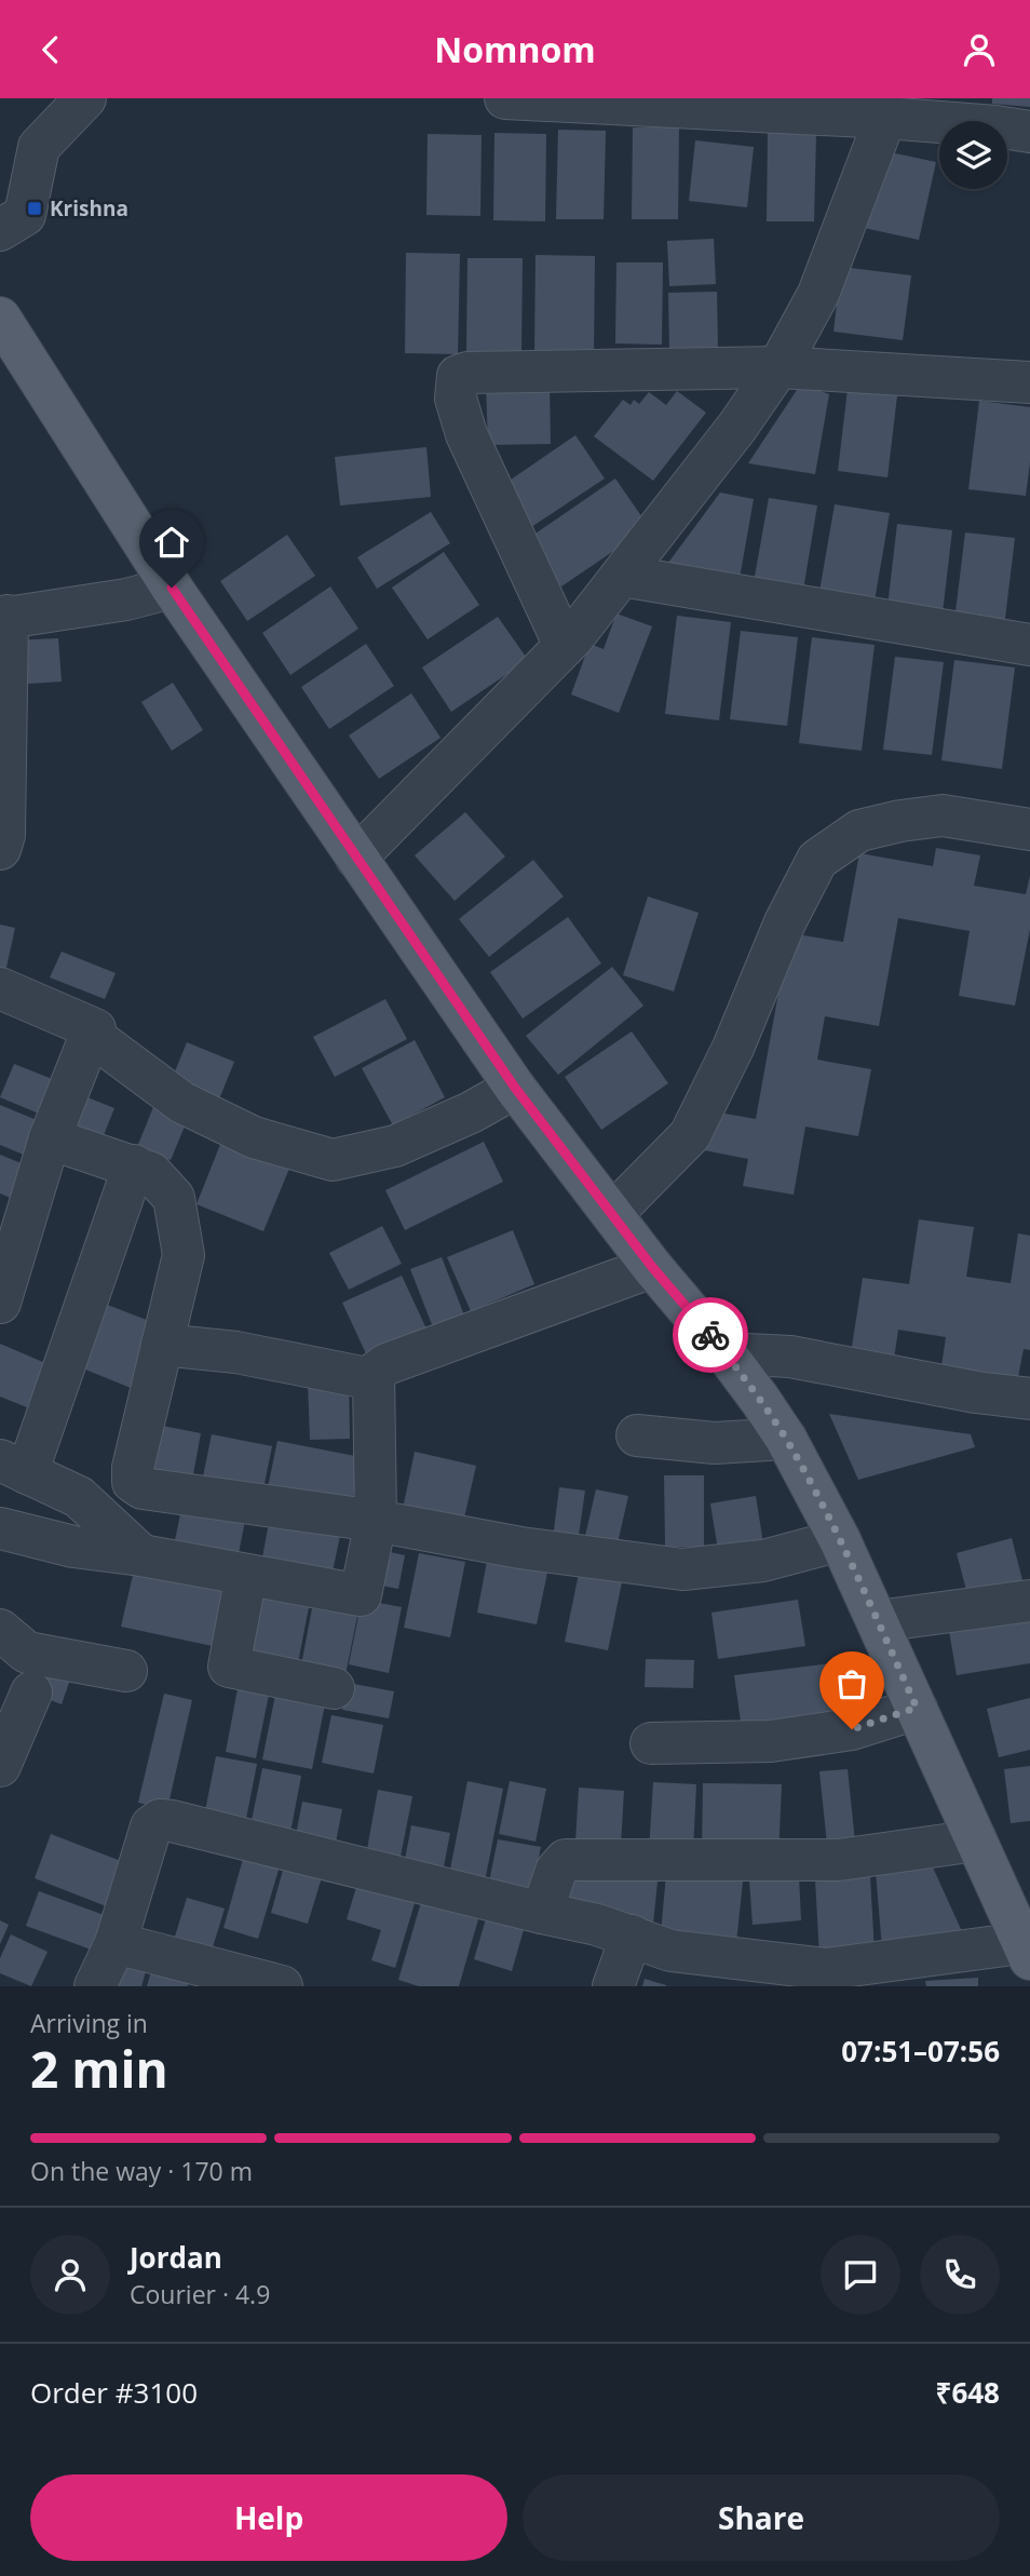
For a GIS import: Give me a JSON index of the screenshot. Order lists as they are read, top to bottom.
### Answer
{
  "places": {
    "transit": ["Krishna"]
  },
  "page": {
    "header": "Nomnom",
    "heading": ["2 min", "Arriving in", "07:51–07:56"],
    "panel": [
      "Jordan",
      "Courier · 4.9",
      "Order #3100",
      "₹648"
    ],
    "bar": "On the way · 170 m",
    "buttons": ["Help", "Share"]
  }
}
